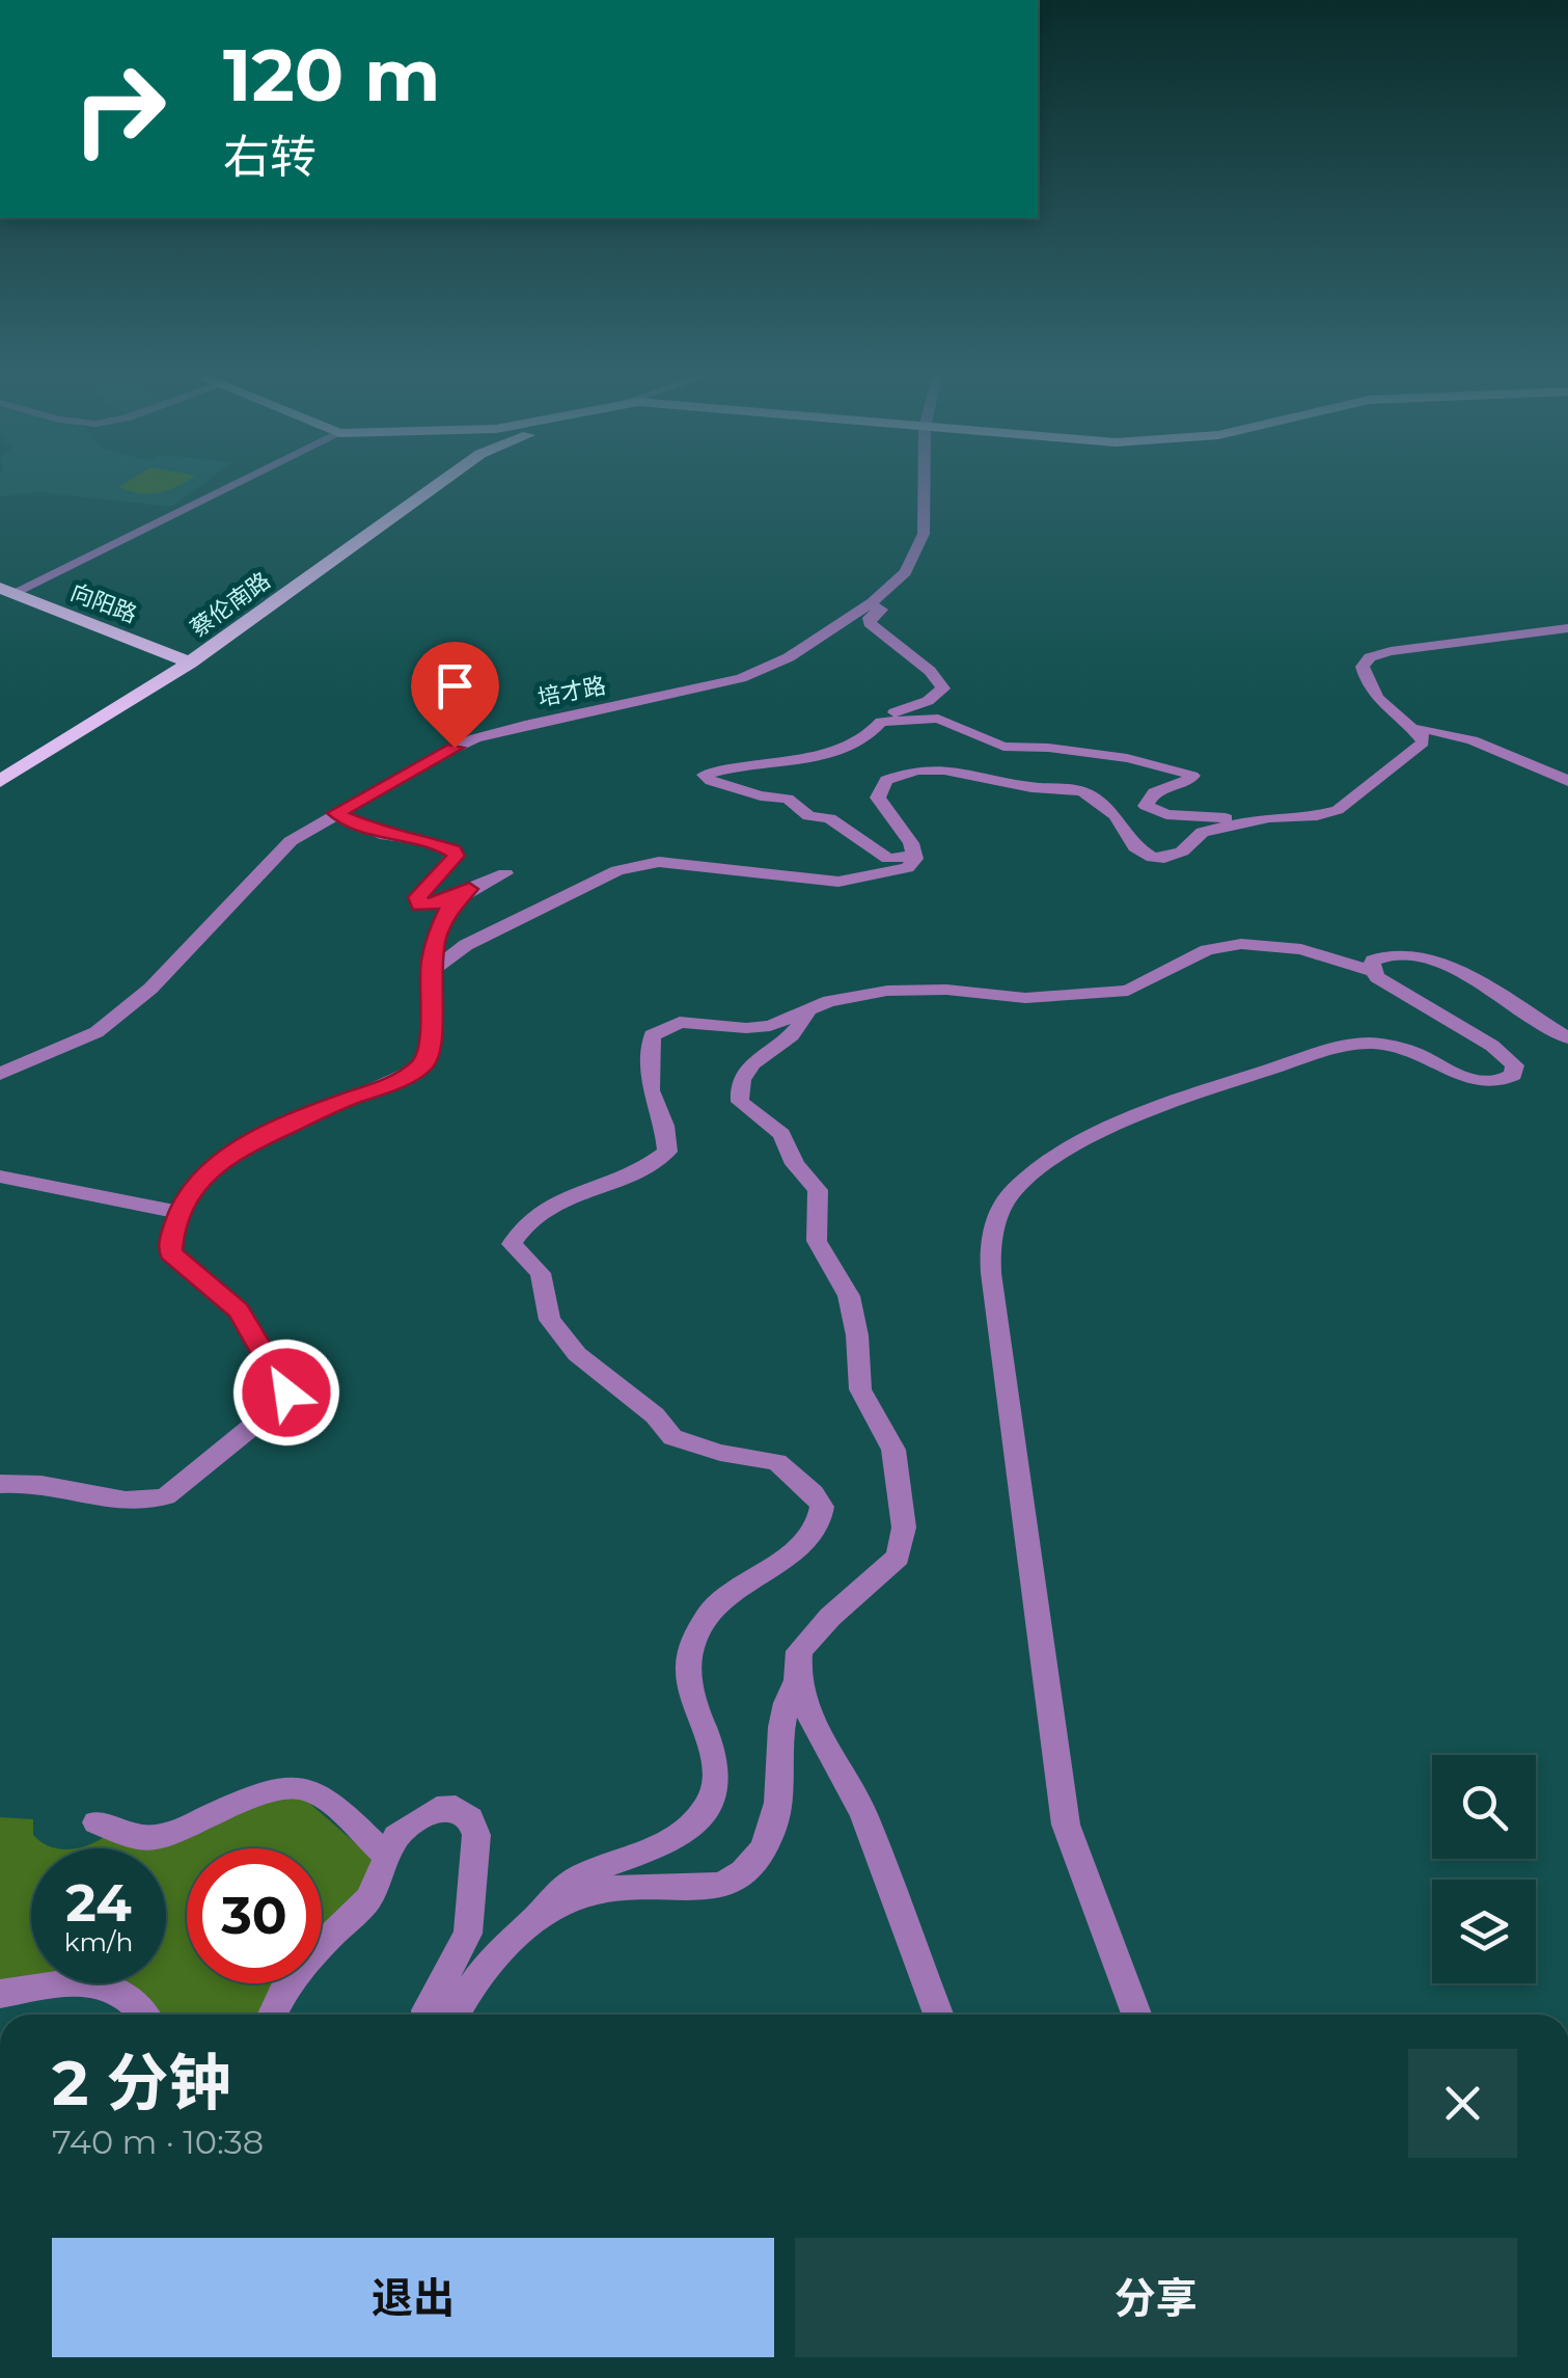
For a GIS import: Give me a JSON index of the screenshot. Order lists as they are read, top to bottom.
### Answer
{
  "streets": {
    "main road": ["向阳路", "蔡伦南路"],
    "street": ["培才路"]
  },
  "crossings": [
    ["向阳路", "蔡伦南路"]
  ],
  "page": {
    "turn": ["120 m", "右转"],
    "speed": "24 km/h",
    "limit": "30",
    "heading": ["2 分钟", "740 m · 10:38"],
    "buttons": ["退出", "分享"]
  }
}
